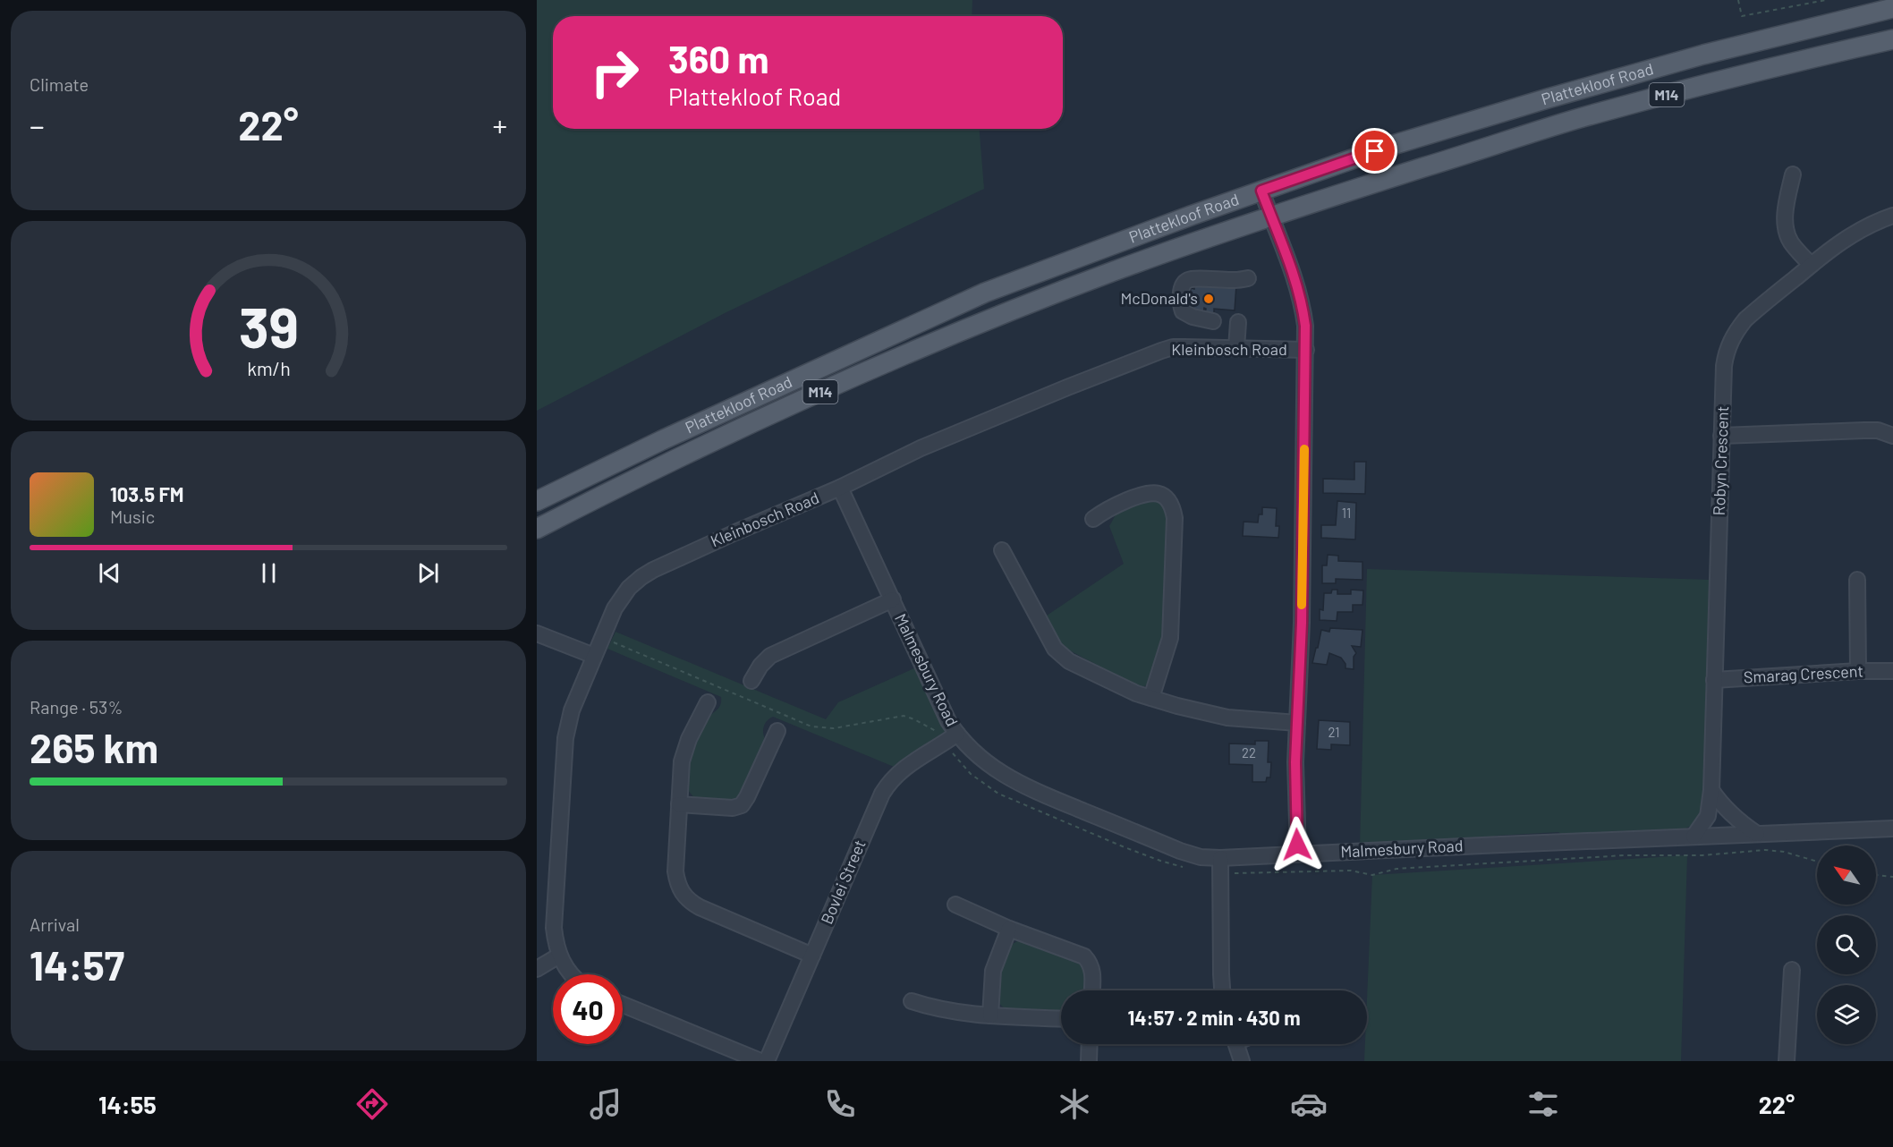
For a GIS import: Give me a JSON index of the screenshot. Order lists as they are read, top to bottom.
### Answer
{
  "streets": {
    "main road": ["Plattekloof Road", "M14"],
    "street": [
      "Kleinbosch Road",
      "Robyn Crescent",
      "Malmesbury Road",
      "Smarag Crescent",
      "Bovlei Street"
    ]
  },
  "crossings": [
    ["Kleinbosch Road", "Malmesbury Road"],
    ["Robyn Crescent", "Malmesbury Road"],
    ["Robyn Crescent", "Smarag Crescent"],
    ["Malmesbury Road", "Bovlei Street"]
  ],
  "places": ["McDonald's"],
  "house_numbers": ["11", "21", "22"],
  "north": "top left",
  "page": {
    "tile": [
      "Climate",
      ["Range · 53%", "265 km"],
      ["Arrival", "14:57"]
    ],
    "turn": ["360 m", "Plattekloof Road"],
    "heat": ["−", "22°", "+"],
    "song": ["103.5 FM", "Music"],
    "limit": "40",
    "trip": "14:57 · 2 min · 430 m",
    "tabs": ["14:55", "22°"],
    "gauge": ["39", "km/h"]
  }
}
